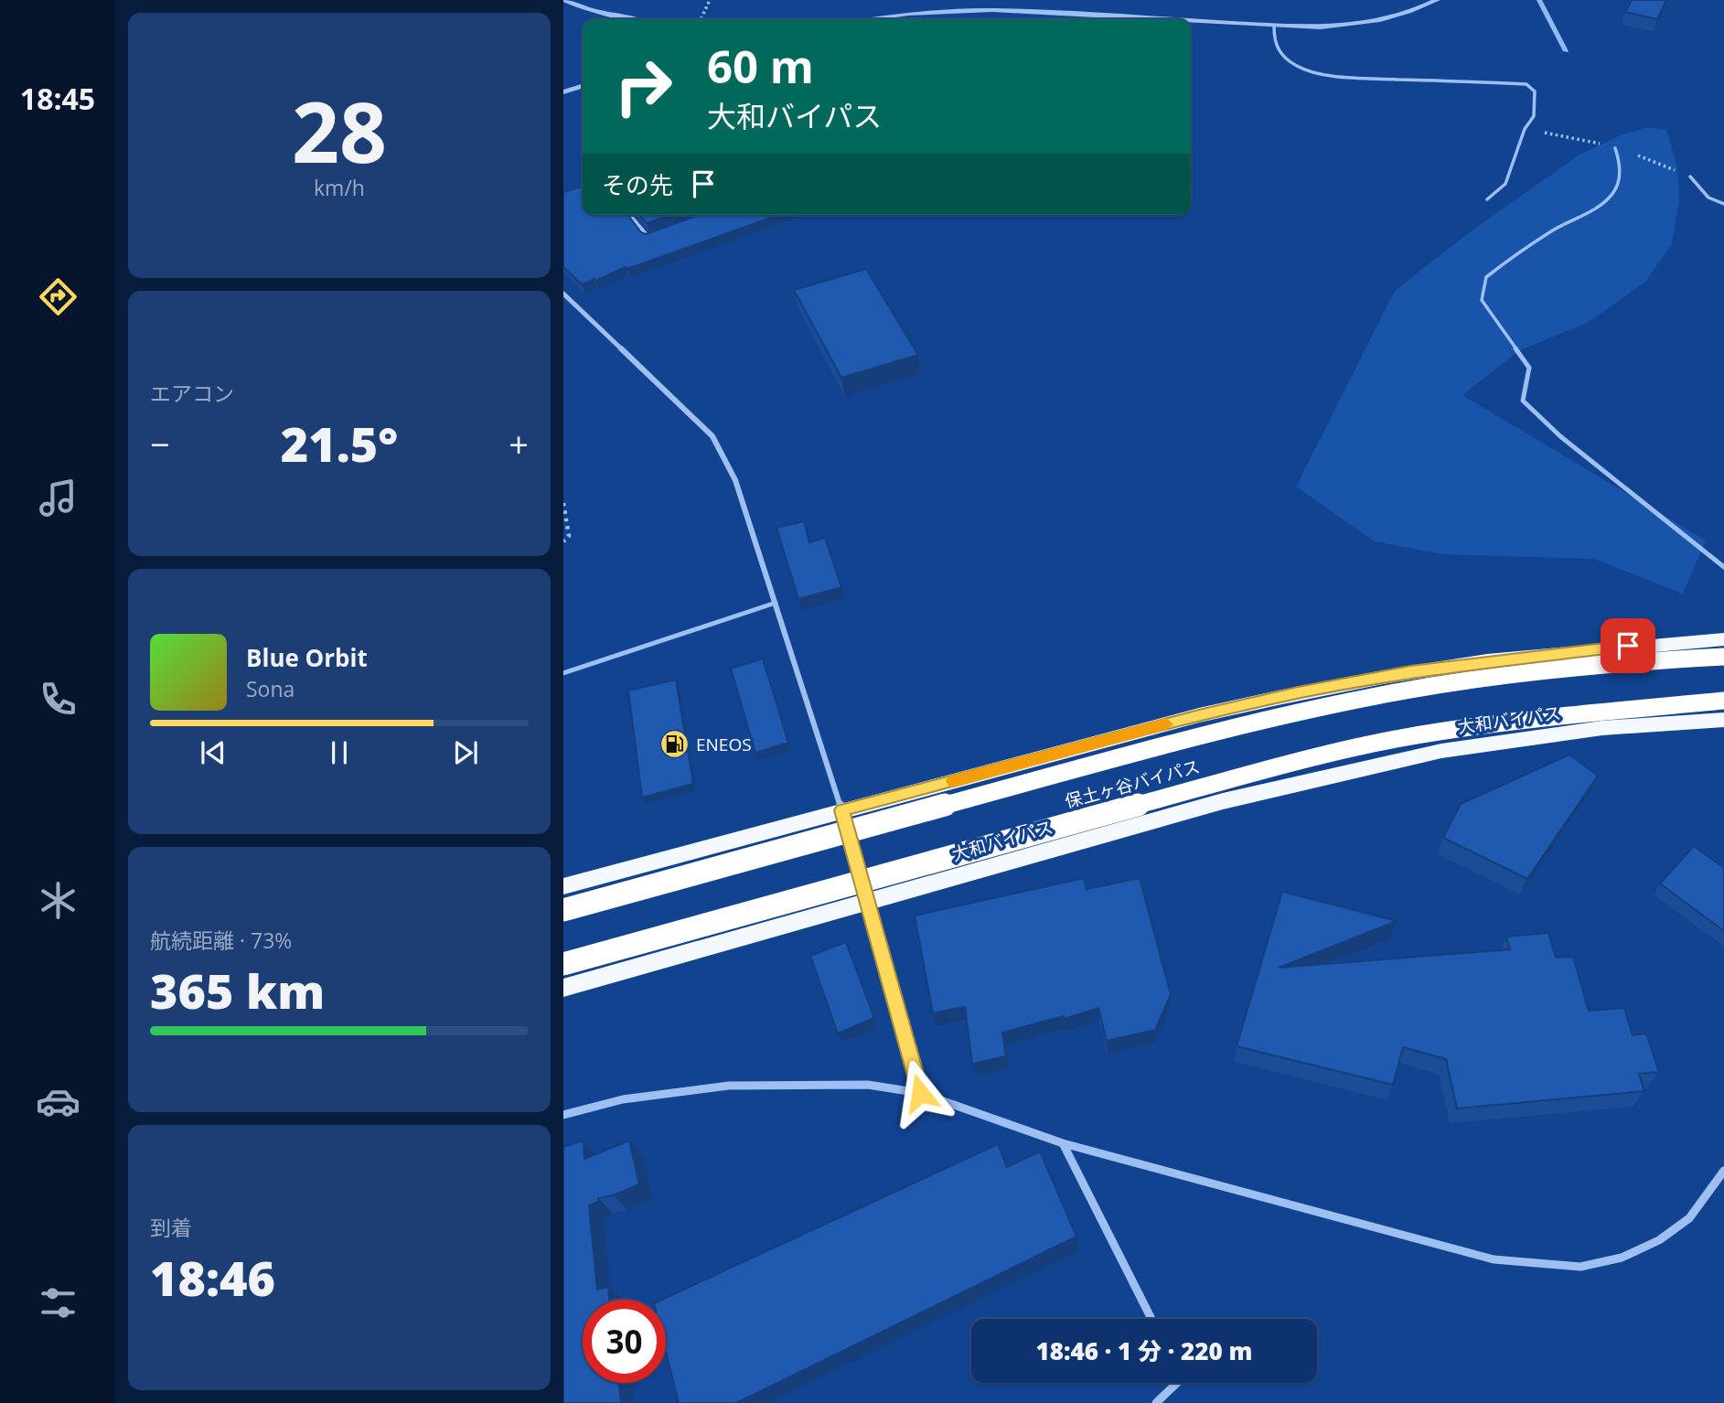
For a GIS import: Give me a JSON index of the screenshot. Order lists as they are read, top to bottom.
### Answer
{
  "streets": {
    "highway": ["大和バイパス", "保土ヶ谷バイパス"]
  },
  "places": {
    "fuel station": ["ENEOS"]
  },
  "page": {
    "tabs": "18:45",
    "tile": [
      ["28", "km/h"],
      "エアコン",
      ["航続距離 · 73%", "365 km"],
      ["到着", "18:46"]
    ],
    "turn": ["60 m", "大和バイパス"],
    "then": "その先",
    "heat": ["−", "21.5°", "+"],
    "song": ["Blue Orbit", "Sona"],
    "limit": "30",
    "trip": "18:46 · 1 分 · 220 m"
  }
}
